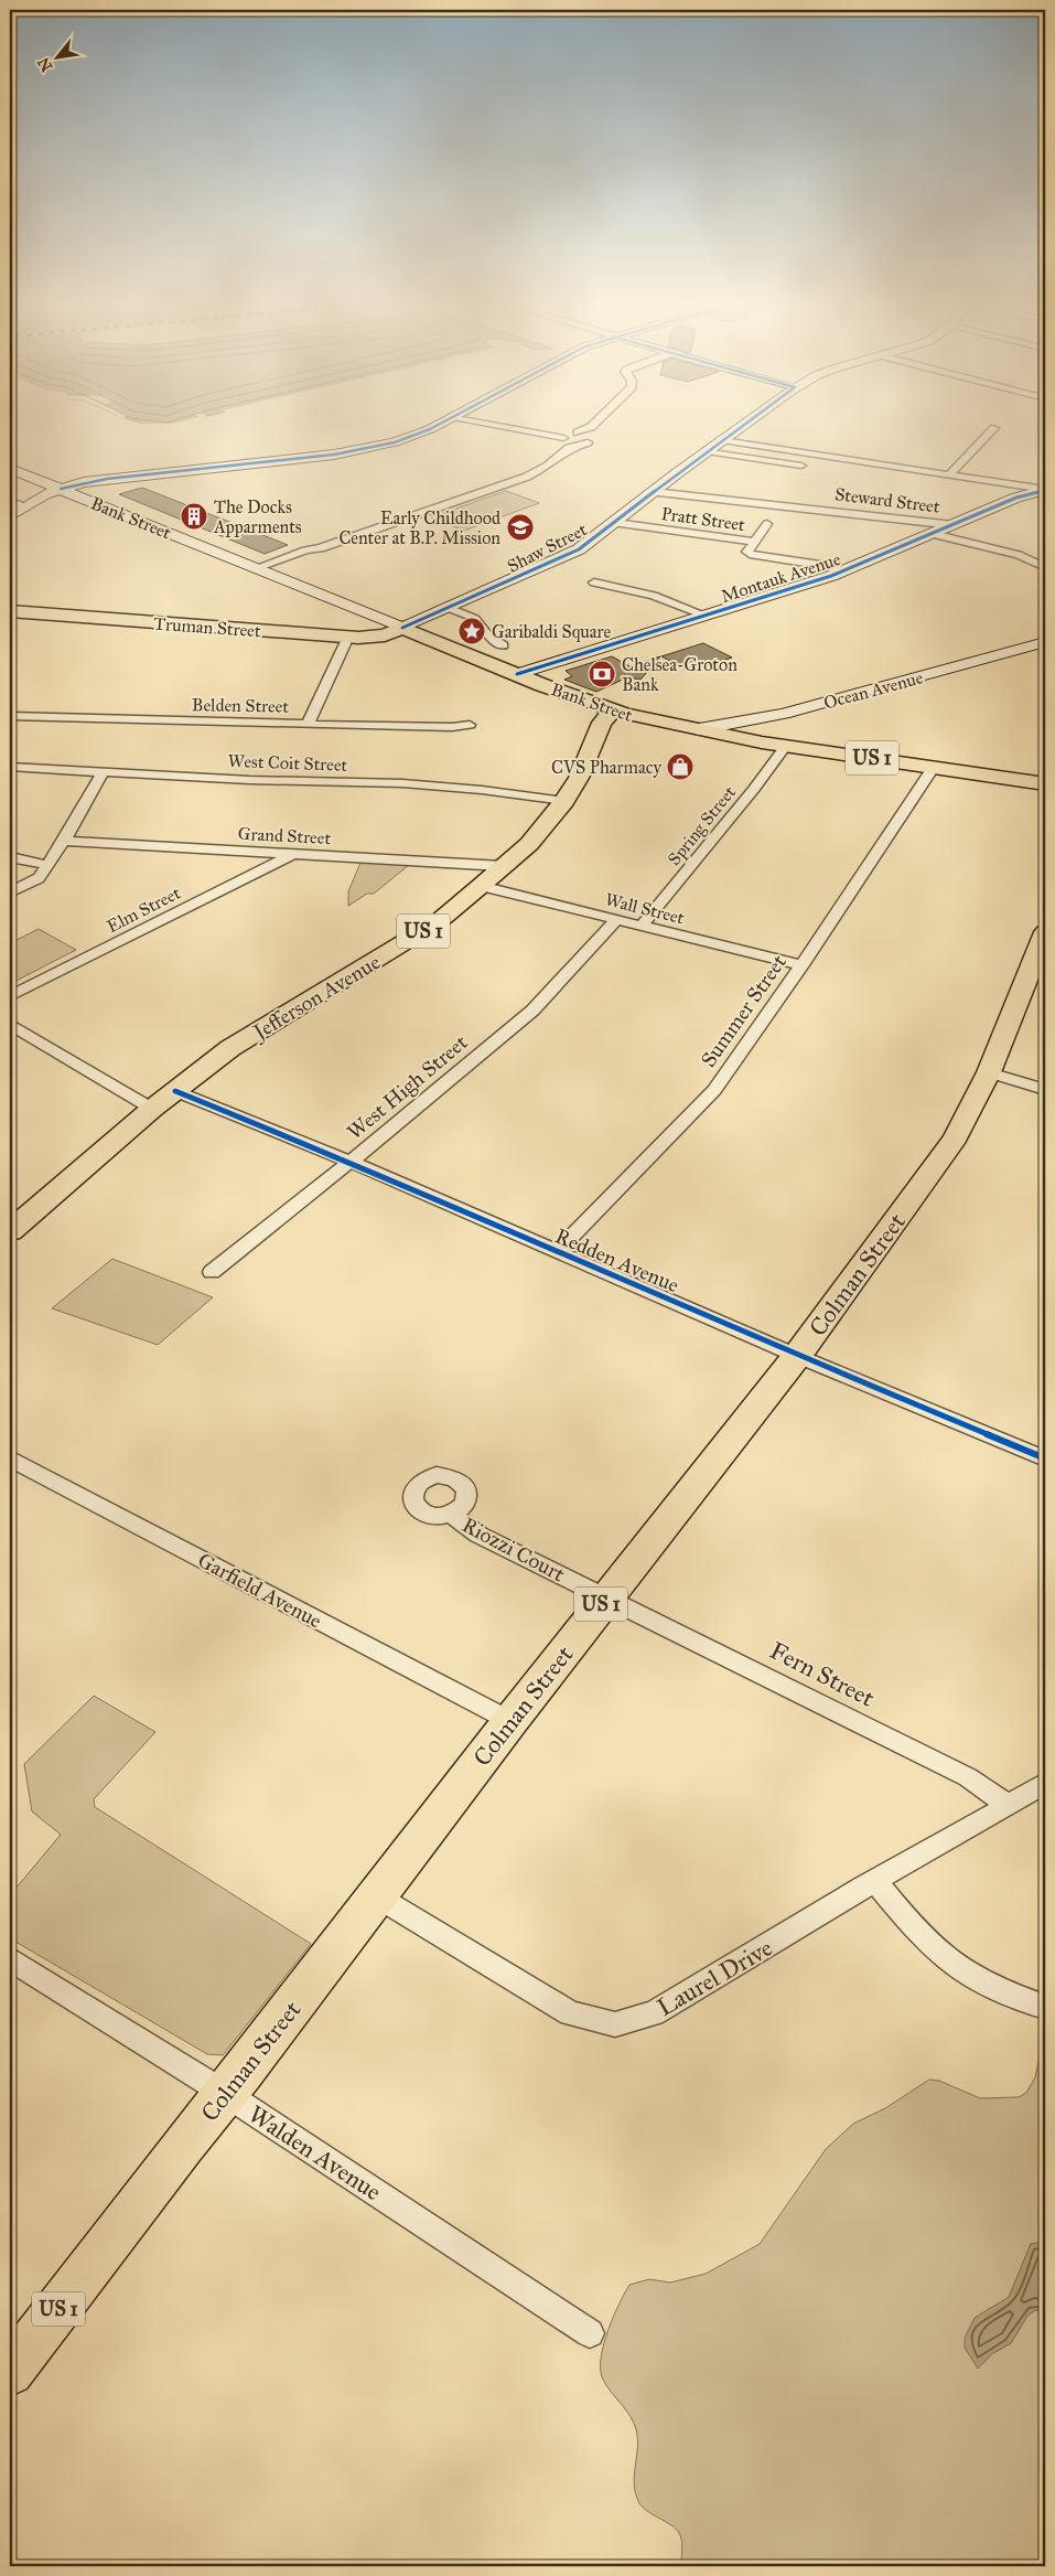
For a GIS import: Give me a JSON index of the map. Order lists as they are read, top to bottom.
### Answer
{
  "streets": {
    "main road": [
      "Bank Street",
      "Truman Street",
      "US 1",
      "Jefferson Avenue",
      "Colman Street"
    ],
    "street": [
      "Steward Street",
      "Pratt Street",
      "Shaw Street",
      "Montauk Avenue",
      "Ocean Avenue",
      "Belden Street",
      "West Coit Street",
      "Spring Street",
      "Grand Street",
      "Wall Street",
      "Elm Street",
      "Summer Street",
      "West High Street",
      "Redden Avenue",
      "Riozzi Court",
      "Garfield Avenue",
      "Fern Street",
      "Laurel Drive",
      "Walden Avenue"
    ]
  },
  "crossings": [
    ["Steward Street", "Shaw Street"],
    ["Steward Street", "Montauk Avenue"],
    ["Bank Street", "Shaw Street"],
    ["Bank Street", "Montauk Avenue"],
    ["Bank Street", "Truman Street"],
    ["Bank Street", "Ocean Avenue"],
    ["Bank Street", "Spring Street"],
    ["Bank Street", "Jefferson Avenue"],
    ["Bank Street", "Summer Street"],
    ["Pratt Street", "Shaw Street"],
    ["Shaw Street", "Truman Street"],
    ["West Coit Street", "Jefferson Avenue"],
    ["Spring Street", "Wall Street"],
    ["Grand Street", "Elm Street"],
    ["Grand Street", "Jefferson Avenue"],
    ["Wall Street", "Jefferson Avenue"],
    ["Wall Street", "Summer Street"],
    ["Wall Street", "West High Street"],
    ["Jefferson Avenue", "Redden Avenue"],
    ["Summer Street", "Redden Avenue"],
    ["West High Street", "Redden Avenue"],
    ["Redden Avenue", "Colman Street"],
    ["Colman Street", "Riozzi Court"],
    ["Colman Street", "Garfield Avenue"],
    ["Colman Street", "Fern Street"],
    ["Colman Street", "Laurel Drive"],
    ["Colman Street", "Walden Avenue"],
    ["Riozzi Court", "Fern Street"],
    ["Fern Street", "Laurel Drive"]
  ],
  "places": {
    "building": ["The Docks Apparments"],
    "school or university": ["Early Childhood Center at B.P. Mission"],
    "place": ["Garibaldi Square"],
    "bank": ["Chelsea-Groton Bank"],
    "shop": ["CVS Pharmacy"]
  },
  "north": "bottom left"
}
